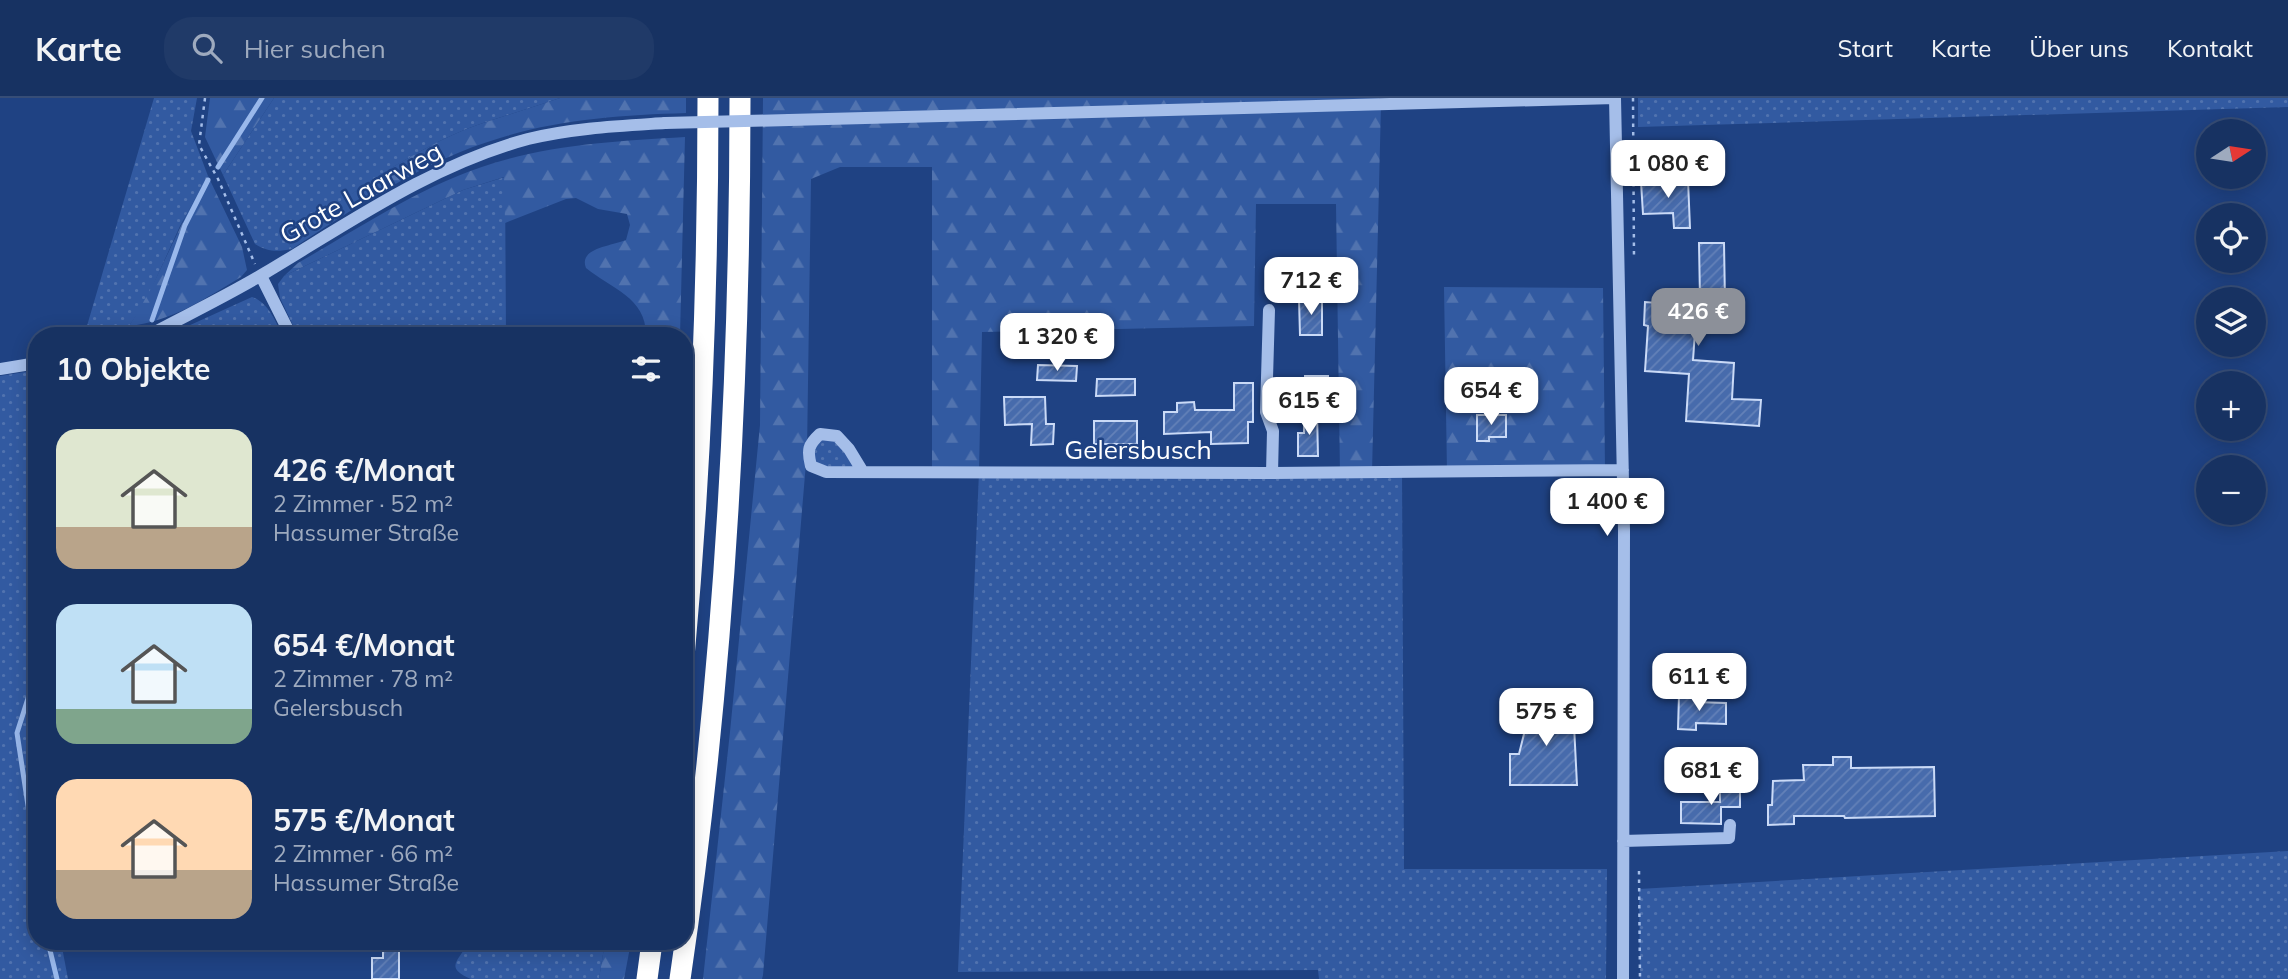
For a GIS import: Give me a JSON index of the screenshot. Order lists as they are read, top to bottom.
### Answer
{
  "streets": {
    "street": ["Grote Laarweg", "Gelersbusch"]
  },
  "north": "right",
  "page": {
    "header": "Karte",
    "search": "Hier suchen",
    "nav": [
      "Start",
      "Karte",
      "Über uns",
      "Kontakt"
    ],
    "map_buttons": ["+", "−"],
    "price": [
      "1 080 €",
      "712 €",
      "426 €",
      "1 320 €",
      "654 €",
      "615 €",
      "1 400 €",
      "611 €",
      "575 €",
      "681 €"
    ],
    "heading": "10 Objekte",
    "list": [
      {
        "name": "426 €/Monat",
        "note": "2 Zimmer · 52 m² · Hassumer Straße"
      },
      {
        "name": "654 €/Monat",
        "note": "2 Zimmer · 78 m² · Gelersbusch"
      },
      {
        "name": "575 €/Monat",
        "note": "2 Zimmer · 66 m² · Hassumer Straße"
      }
    ]
  }
}
